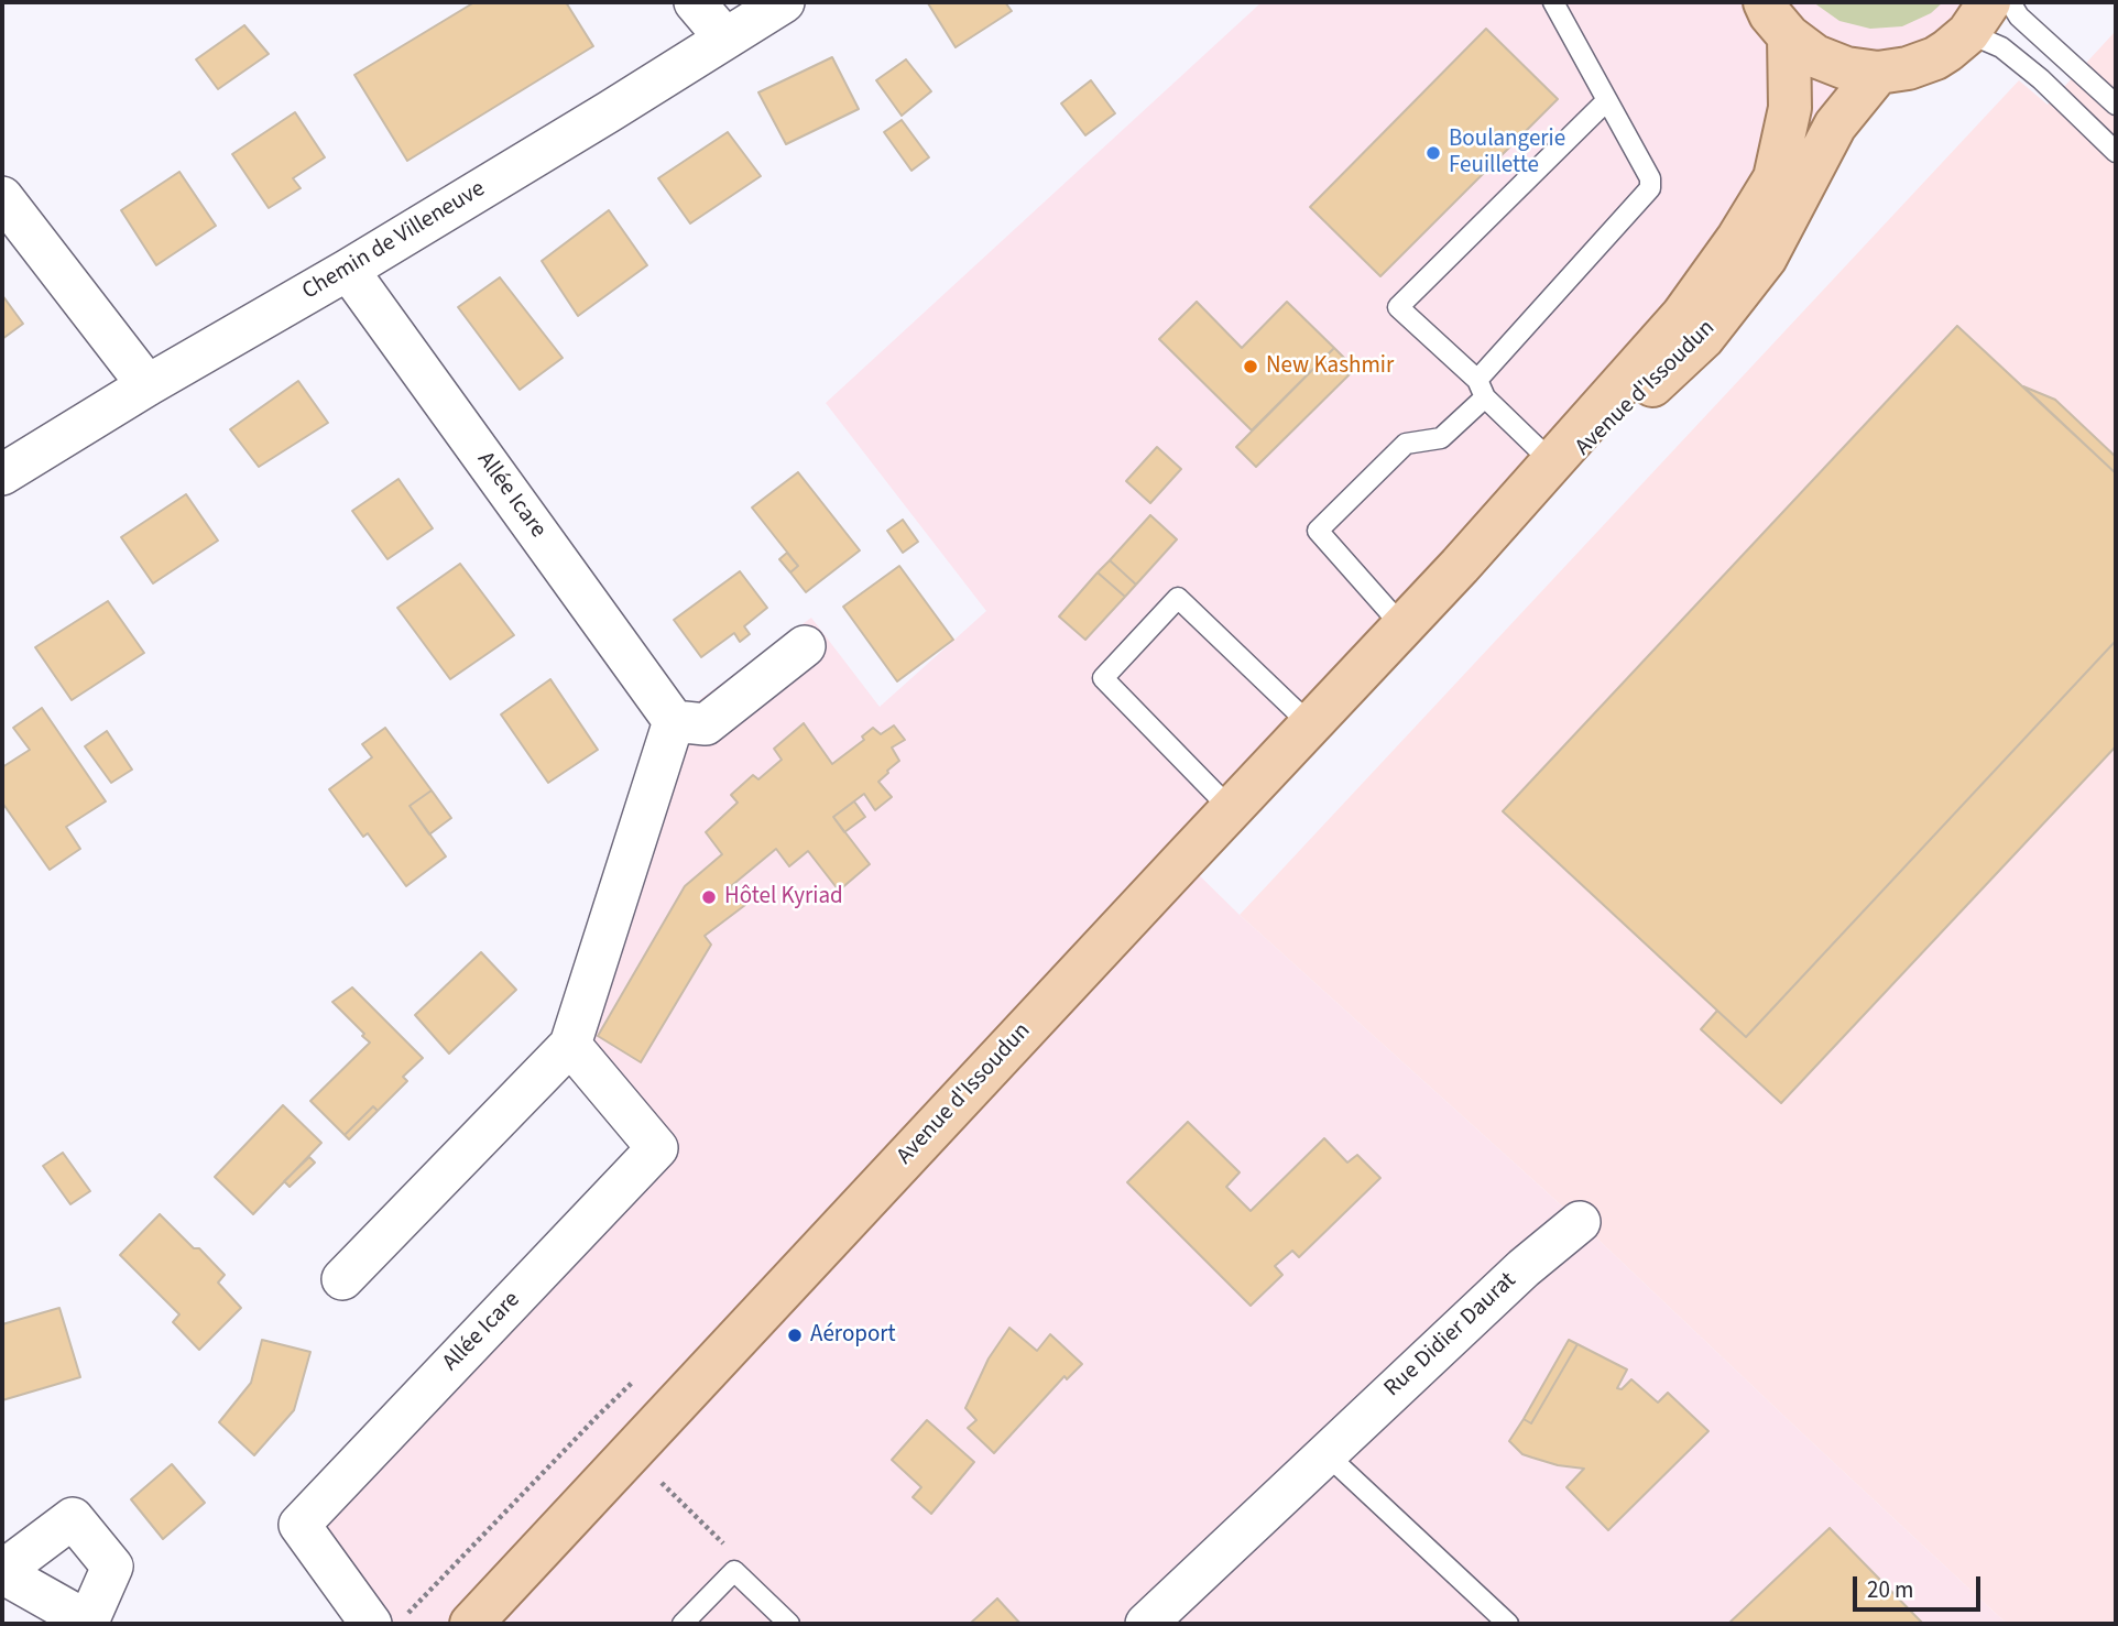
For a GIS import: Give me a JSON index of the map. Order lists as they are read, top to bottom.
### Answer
{
  "streets": {
    "main road": ["Avenue d'Issoudun"],
    "street": ["Chemin de Villeneuve", "Allée Icare", "Rue Didier Daurat"]
  },
  "crossings": [
    ["Chemin de Villeneuve", "Allée Icare"]
  ],
  "places": [
    "Boulangerie Feuillette",
    "New Kashmir",
    "Hôtel Kyriad",
    "Aéroport"
  ],
  "scale_bar": "20 m"
}
